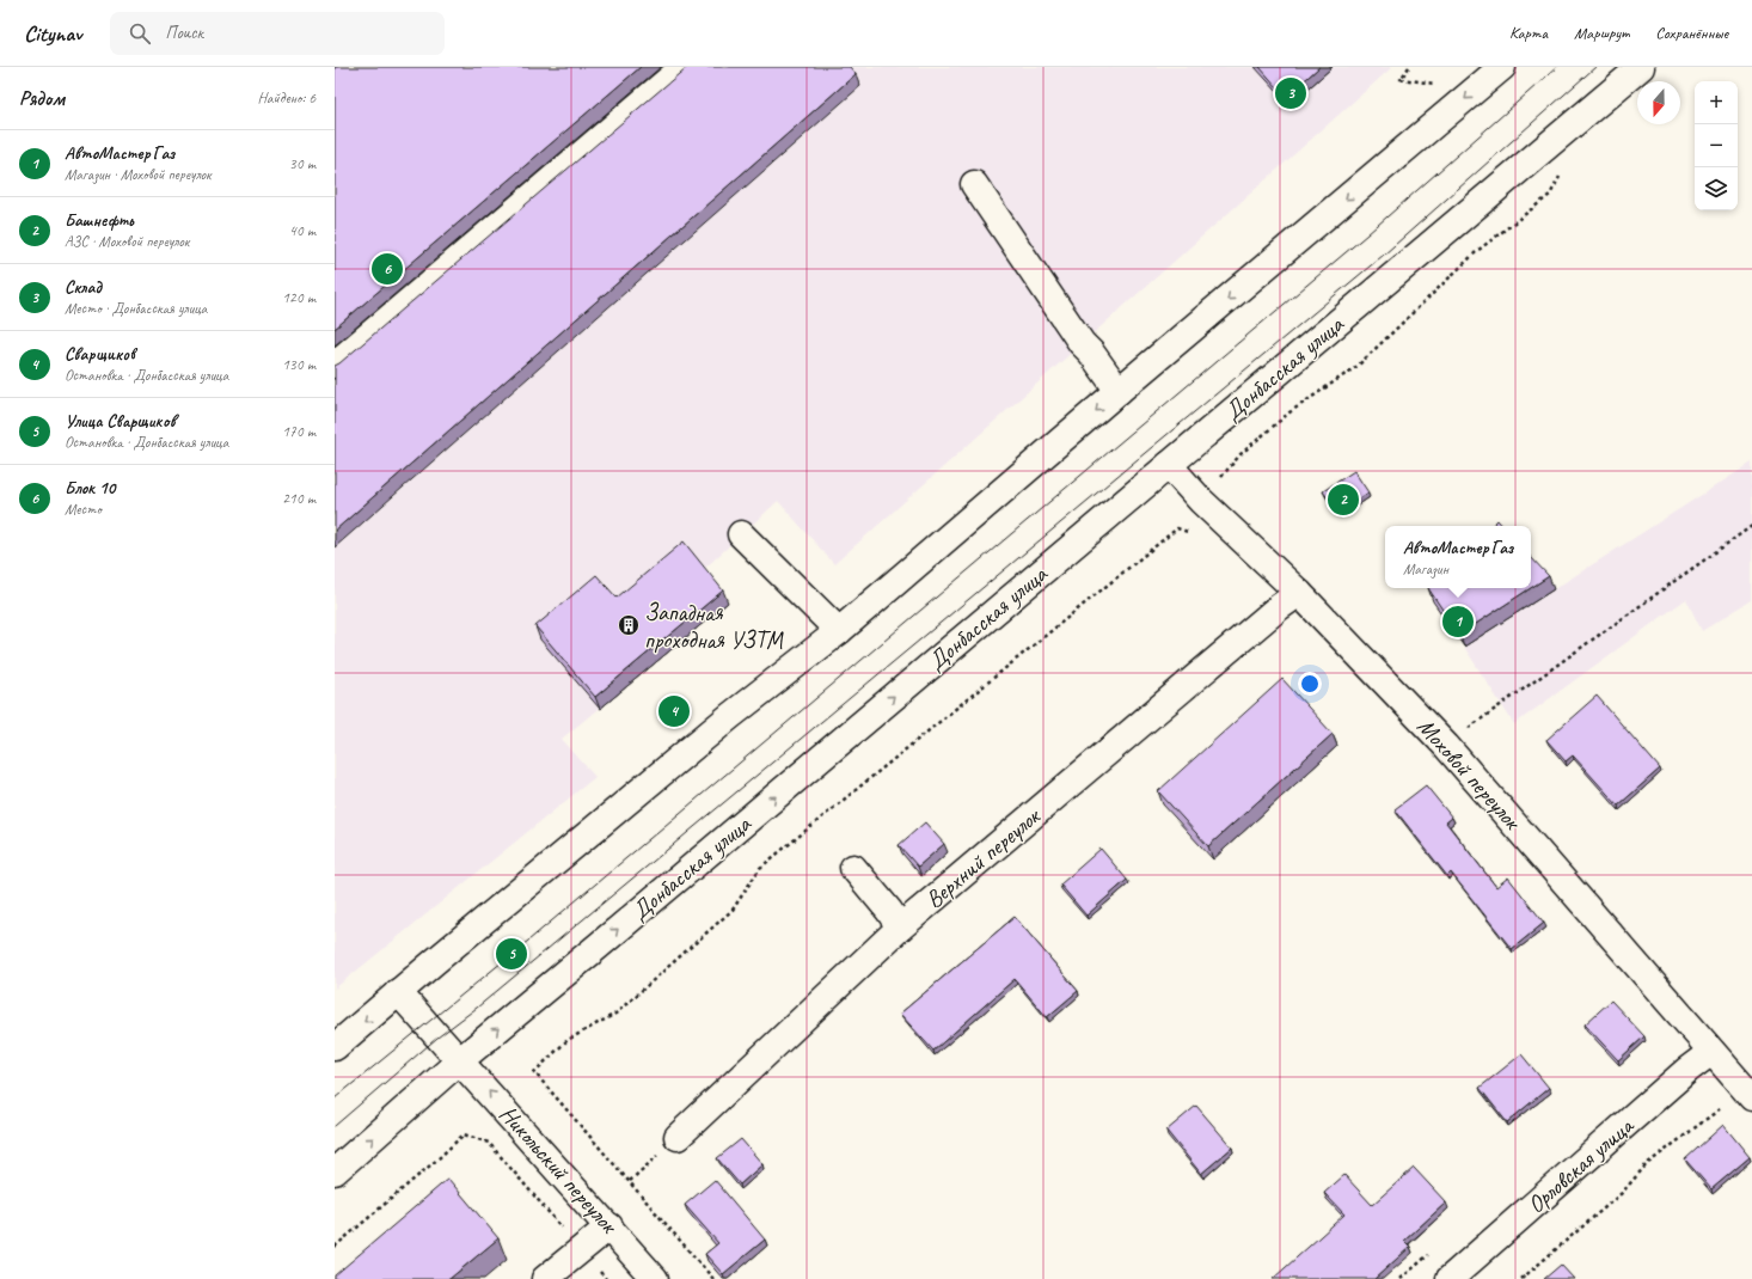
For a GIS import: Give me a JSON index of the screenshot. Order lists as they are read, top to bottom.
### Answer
{
  "streets": {
    "main road": [
      "Донбасская улица",
      "Моховой переулок",
      "Верхний переулок",
      "Орловская улица",
      "Никольский переулок"
    ]
  },
  "crossings": [
    ["Донбасская улица", "Моховой переулок"],
    ["Донбасская улица", "Никольский переулок"],
    ["Моховой переулок", "Верхний переулок"],
    ["Моховой переулок", "Орловская улица"]
  ],
  "one_way": ["Никольский переулок"],
  "places": {
    "building": ["Западная проходная УЗТМ"]
  },
  "north": "bottom",
  "page": {
    "header": "Citynav",
    "search": "Поиск",
    "nav": ["Карта", "Маршрут", "Сохранённые"],
    "heading": ["Рядом", "Найдено: 6"],
    "pins": [
      "3",
      "6",
      "2",
      "1",
      "4",
      "5"
    ],
    "map_buttons": ["+", "−"],
    "list": [
      {
        "mark": "1",
        "name": "АвтоМастерГаз",
        "note": "Магазин · Моховой переулок",
        "value": "30 m"
      },
      {
        "mark": "2",
        "name": "Башнефть",
        "note": "АЗС · Моховой переулок",
        "value": "40 m"
      },
      {
        "mark": "3",
        "name": "Склад",
        "note": "Место · Донбасская улица",
        "value": "120 m"
      },
      {
        "mark": "4",
        "name": "Сварщиков",
        "note": "Остановка · Донбасская улица",
        "value": "130 m"
      },
      {
        "mark": "5",
        "name": "Улица Сварщиков",
        "note": "Остановка · Донбасская улица",
        "value": "170 m"
      },
      {
        "mark": "6",
        "name": "Блок 10",
        "note": "Место",
        "value": "210 m"
      }
    ],
    "popup": ["АвтоМастерГаз", "Магазин"]
  }
}
